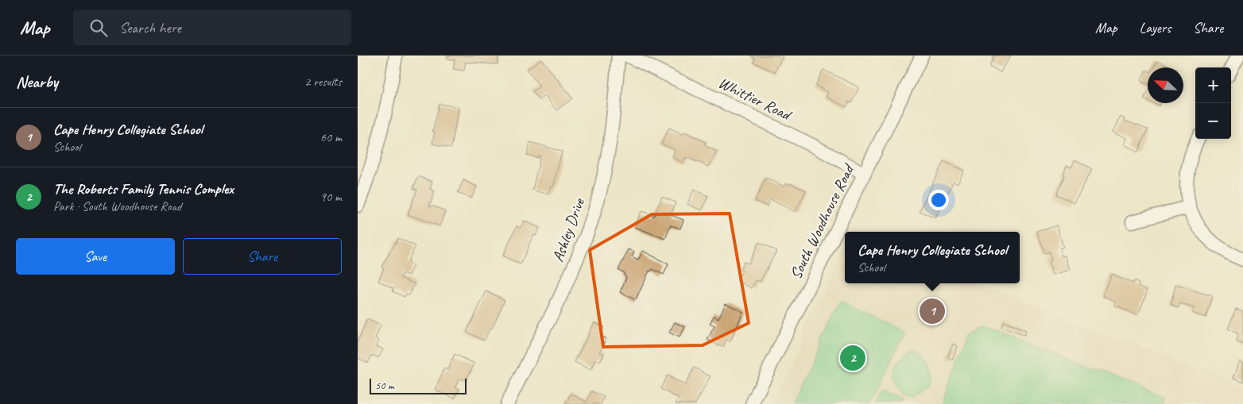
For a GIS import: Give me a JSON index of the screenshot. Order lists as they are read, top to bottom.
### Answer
{
  "streets": {
    "street": ["Whittier Road", "South Woodhouse Road", "Ashley Drive"]
  },
  "crossings": [
    ["Whittier Road", "South Woodhouse Road"]
  ],
  "scale_bar": "50 m",
  "north": "top left",
  "page": {
    "header": "Map",
    "search": "Search here",
    "nav": ["Map", "Layers", "Share"],
    "heading": ["Nearby", "2 results"],
    "map_buttons": ["+", "−"],
    "list": [
      {
        "mark": "1",
        "name": "Cape Henry Collegiate School",
        "note": "School",
        "value": "60 m"
      },
      {
        "mark": "2",
        "name": "The Roberts Family Tennis Complex",
        "note": "Park · South Woodhouse Road",
        "value": "90 m"
      }
    ],
    "buttons": ["Save", "Share"],
    "popup": ["Cape Henry Collegiate School", "School"],
    "pins": ["1", "2"],
    "scale": "50 m"
  }
}
